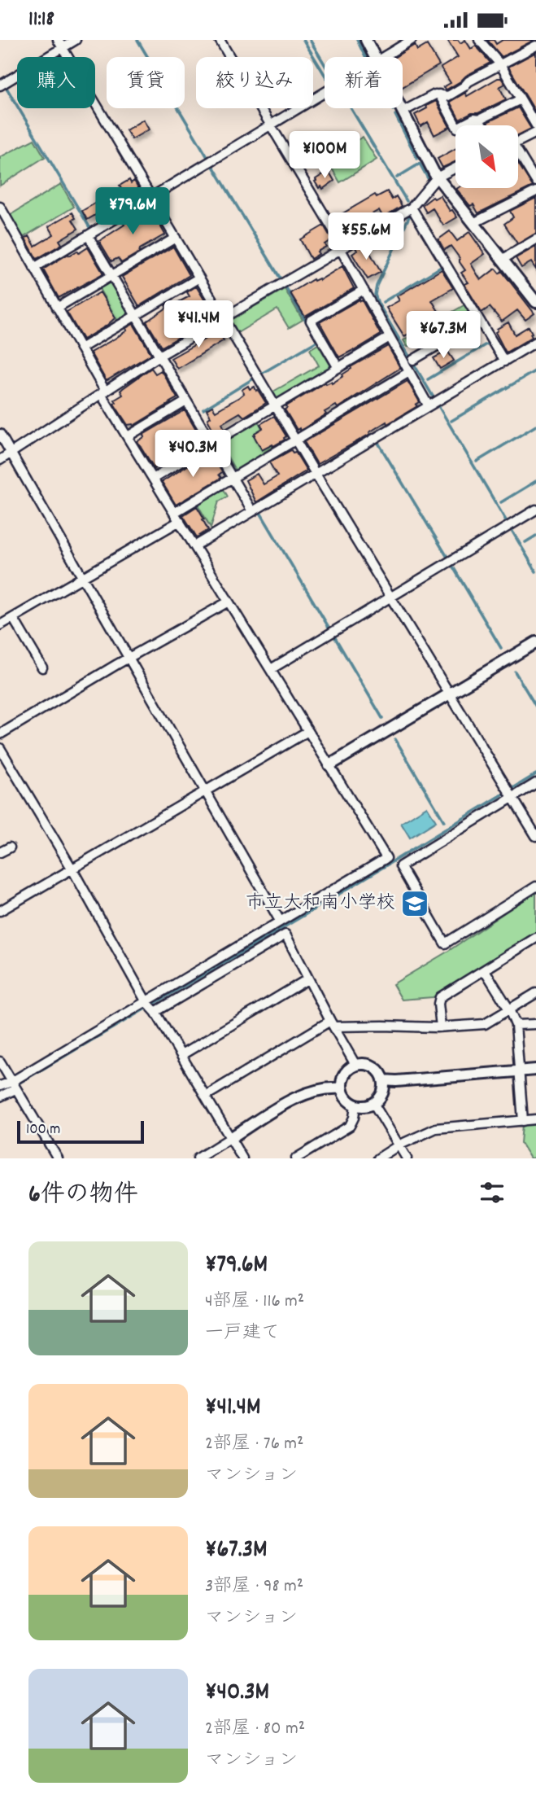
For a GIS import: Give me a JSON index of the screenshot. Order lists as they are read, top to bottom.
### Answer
{
  "places": {
    "school or university": ["市立大和南小学校"]
  },
  "scale_bar": "100 m",
  "north": "bottom right",
  "page": {
    "status": "11:18",
    "chip": [
      "購入",
      "賃貸",
      "絞り込み",
      "新着"
    ],
    "price": [
      "¥100M",
      "¥79.6M",
      "¥55.6M",
      "¥41.4M",
      "¥67.3M",
      "¥40.3M"
    ],
    "scale": "100 m",
    "heading": "6件の物件",
    "list": [
      {
        "name": "¥79.6M",
        "note": "4部屋 · 116 m² · 一戸建て"
      },
      {
        "name": "¥41.4M",
        "note": "2部屋 · 76 m² · マンション"
      },
      {
        "name": "¥67.3M",
        "note": "3部屋 · 98 m² · マンション"
      },
      {
        "name": "¥40.3M",
        "note": "2部屋 · 80 m² · マンション"
      }
    ]
  }
}
